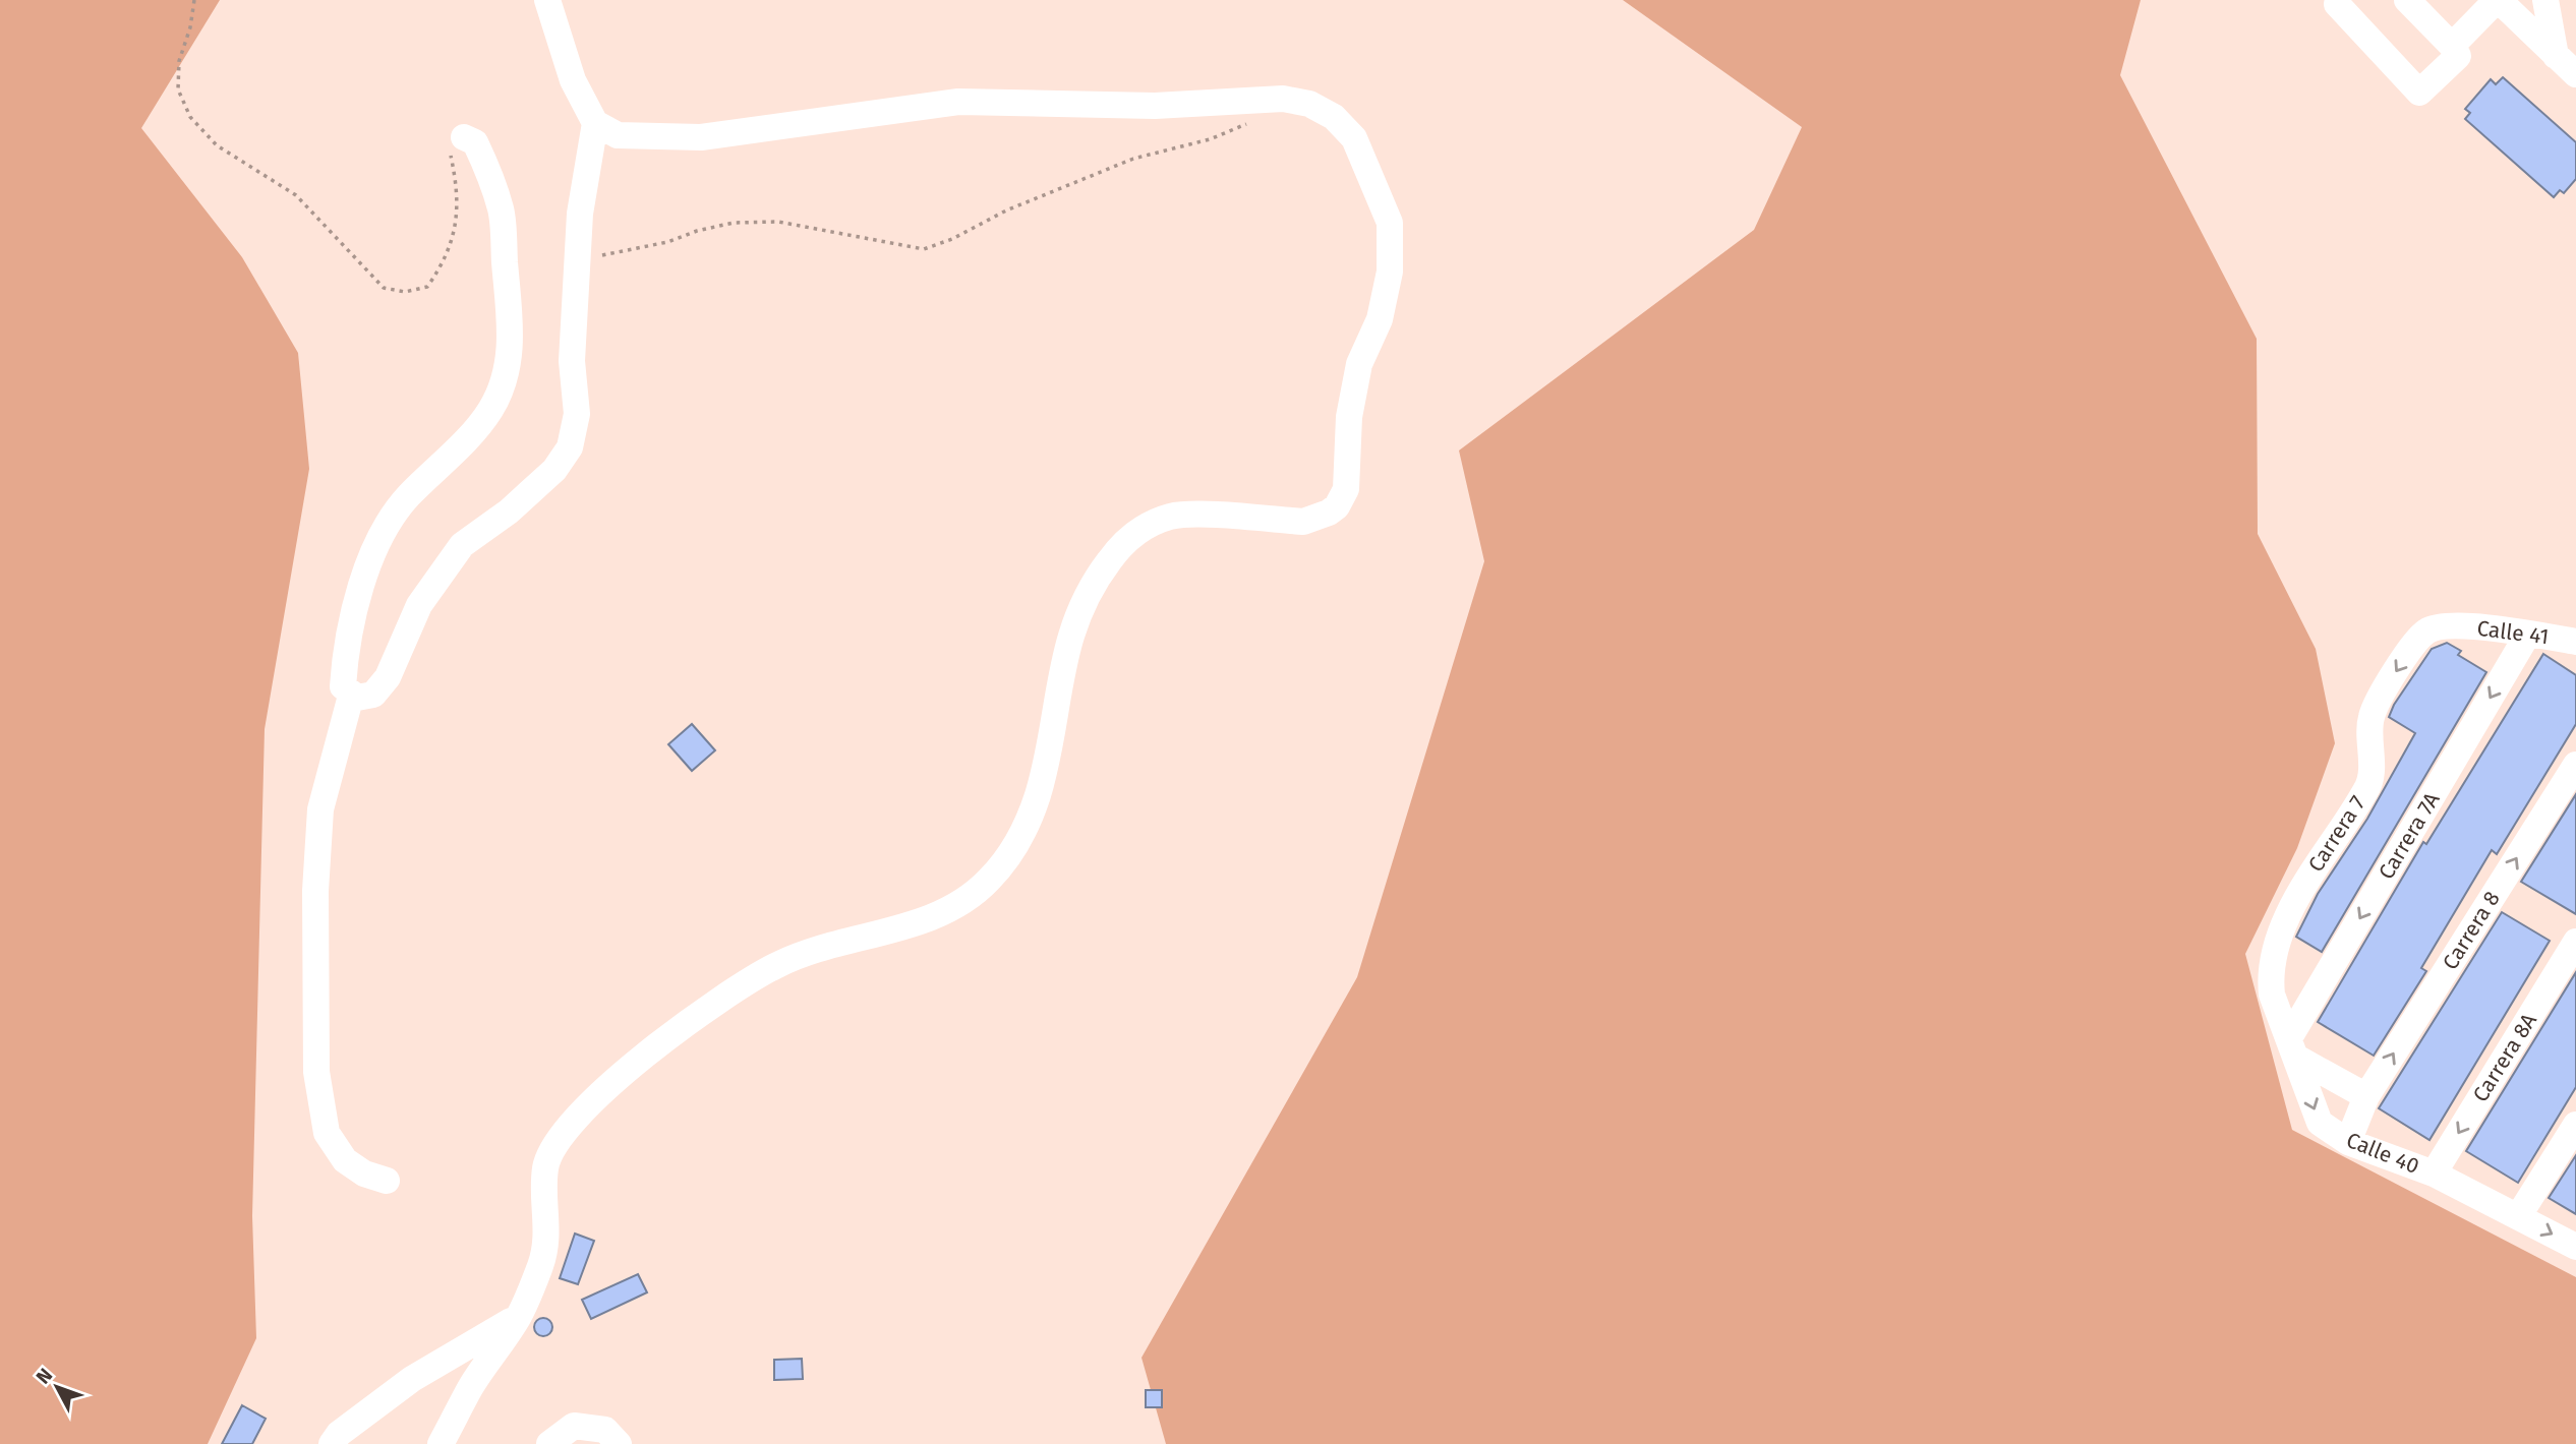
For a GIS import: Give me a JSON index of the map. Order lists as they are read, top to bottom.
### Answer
{
  "streets": {
    "street": [
      "Calle 41",
      "Carrera 7",
      "Carrera 7A",
      "Carrera 8",
      "Carrera 8A",
      "Calle 40"
    ]
  },
  "crossings": [
    ["Calle 41", "Carrera 7"],
    ["Calle 41", "Carrera 7A"],
    ["Carrera 7", "Calle 40"],
    ["Carrera 7A", "Calle 40"],
    ["Carrera 8", "Calle 40"],
    ["Carrera 8A", "Calle 40"]
  ],
  "one_way": ["Carrera 7", "Carrera 7A", "Carrera 8"],
  "north": "top left"
}
